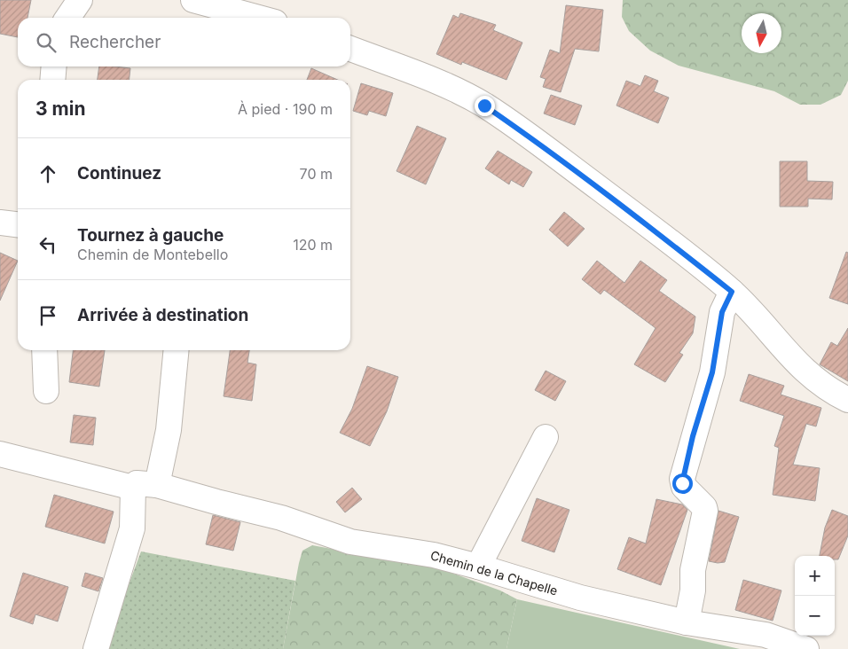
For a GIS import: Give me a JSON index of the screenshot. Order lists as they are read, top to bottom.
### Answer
{
  "streets": {
    "street": ["Chemin de la Chapelle"]
  },
  "north": "bottom",
  "page": {
    "search": "Rechercher",
    "heading": ["3 min", "À pied · 190 m"],
    "list": [
      ["Continuez", "70 m"],
      ["Tournez à gauche", "Chemin de Montebello", "120 m"],
      "Arrivée à destination"
    ],
    "map_buttons": ["+", "−"]
  }
}
